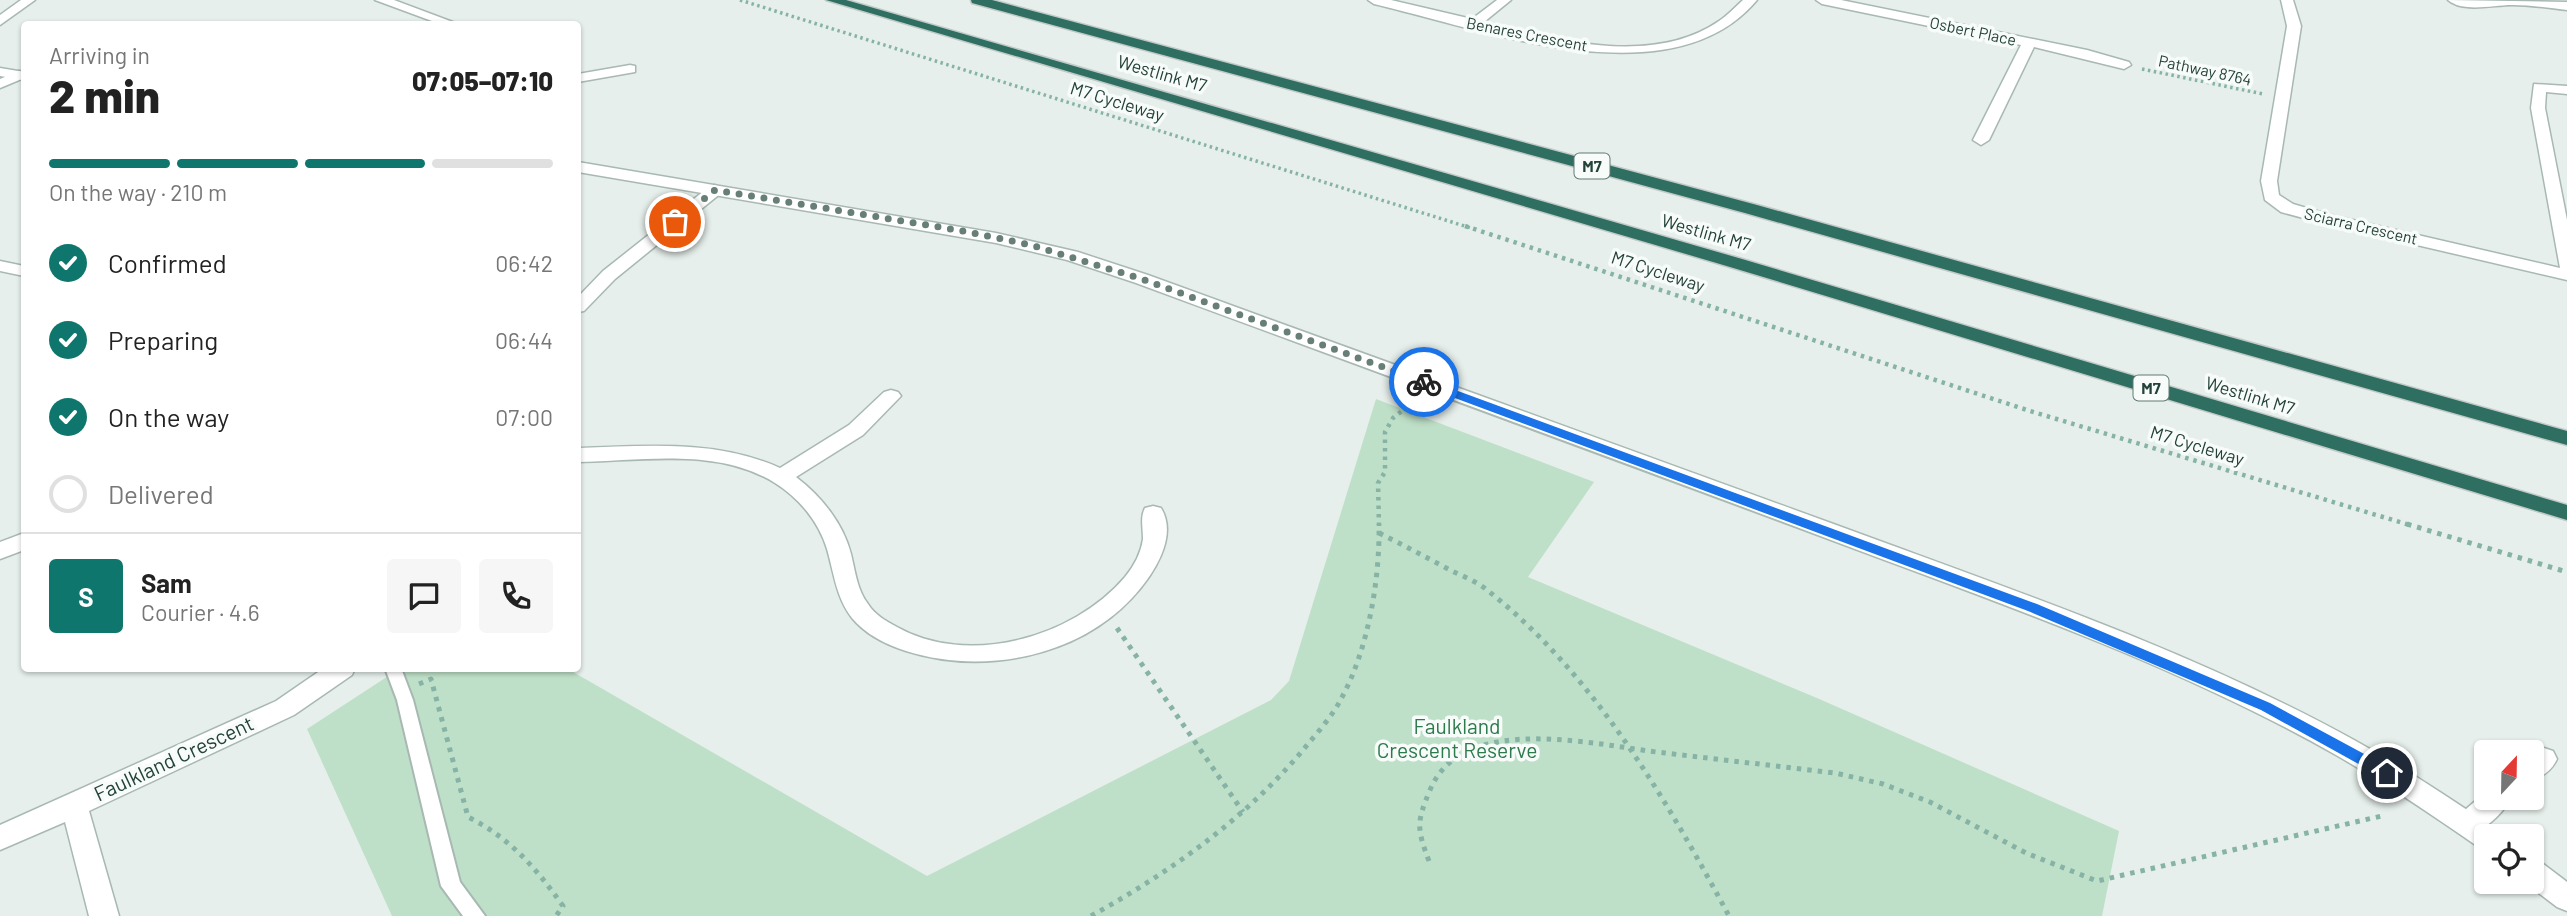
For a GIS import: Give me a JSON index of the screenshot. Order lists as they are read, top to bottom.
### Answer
{
  "streets": {
    "highway": ["Westlink M7", "M7"],
    "street": [
      "Osbert Place",
      "Benares Crescent",
      "Sciarra Crescent",
      "Faulkland Crescent"
    ],
    "path": ["Pathway 8764", "M7 Cycleway"]
  },
  "crossings": [
    ["Osbert Place", "Pathway 8764"],
    ["Pathway 8764", "Sciarra Crescent"]
  ],
  "parks": ["Faulkland Crescent Reserve"],
  "north": "top",
  "page": {
    "heading": ["2 min", "Arriving in", "07:05–07:10"],
    "panel": ["Sam", "Courier · 4.6"],
    "bar": "On the way · 210 m",
    "list": [
      ["Confirmed", "06:42"],
      ["Preparing", "06:44"],
      ["On the way", "07:00"],
      "Delivered"
    ],
    "round": "S"
  }
}
